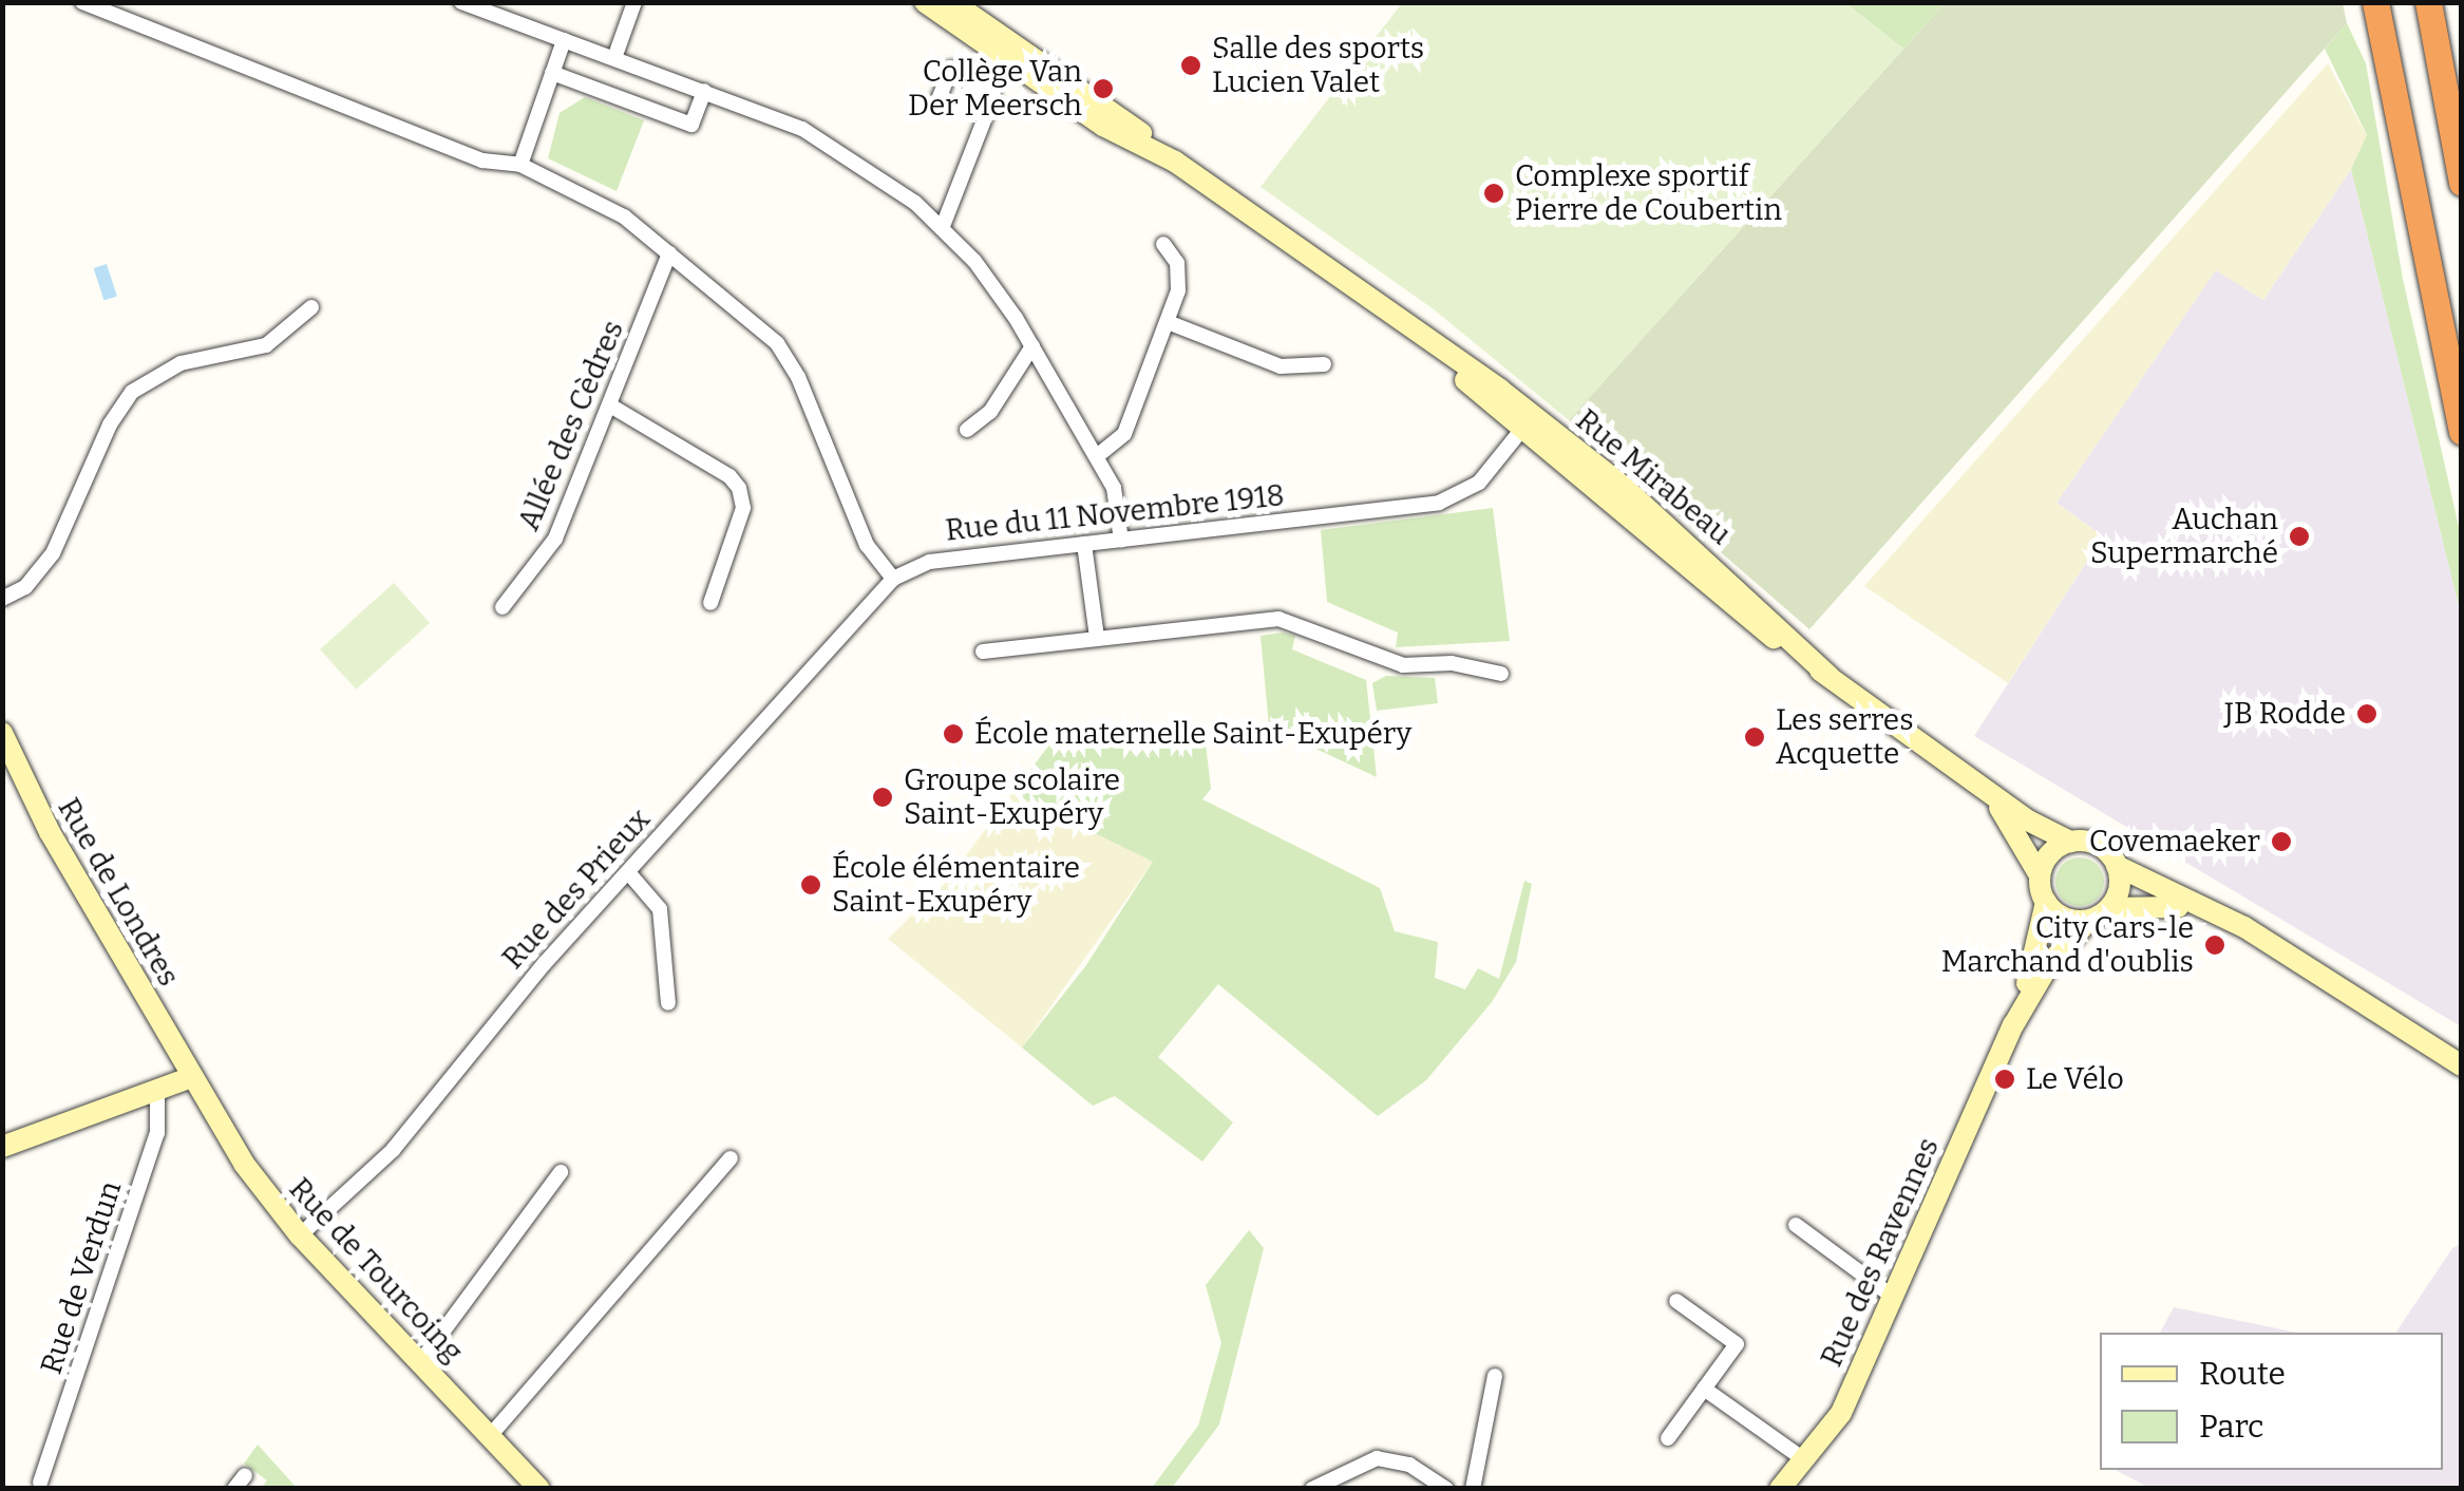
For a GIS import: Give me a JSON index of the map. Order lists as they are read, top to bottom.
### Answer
{
  "streets": {
    "main road": [
      "Rue Mirabeau",
      "Rue de Londres",
      "Rue des Ravennes",
      "Rue de Tourcoing"
    ],
    "street": [
      "Allée des Cèdres",
      "Rue du 11 Novembre 1918",
      "Rue des Prieux",
      "Rue de Verdun"
    ]
  },
  "crossings": [
    ["Rue Mirabeau", "Rue du 11 Novembre 1918"],
    ["Rue Mirabeau", "Rue des Ravennes"],
    ["Rue du 11 Novembre 1918", "Rue des Prieux"],
    ["Rue des Prieux", "Rue de Tourcoing"],
    ["Rue de Londres", "Rue de Tourcoing"]
  ],
  "places": [
    "Salle des sports Lucien Valet",
    "Collège Van Der Meersch",
    "Complexe sportif Pierre de Coubertin",
    "Auchan Supermarché",
    "JB Rodde",
    "École maternelle Saint-Exupéry",
    "Les serres Acquette",
    "Groupe scolaire Saint-Exupéry",
    "Covemaeker",
    "École élémentaire Saint-Exupéry",
    "City Cars-le Marchand d'oublis",
    "Le Vélo"
  ],
  "legend": ["Route", "Parc"]
}
